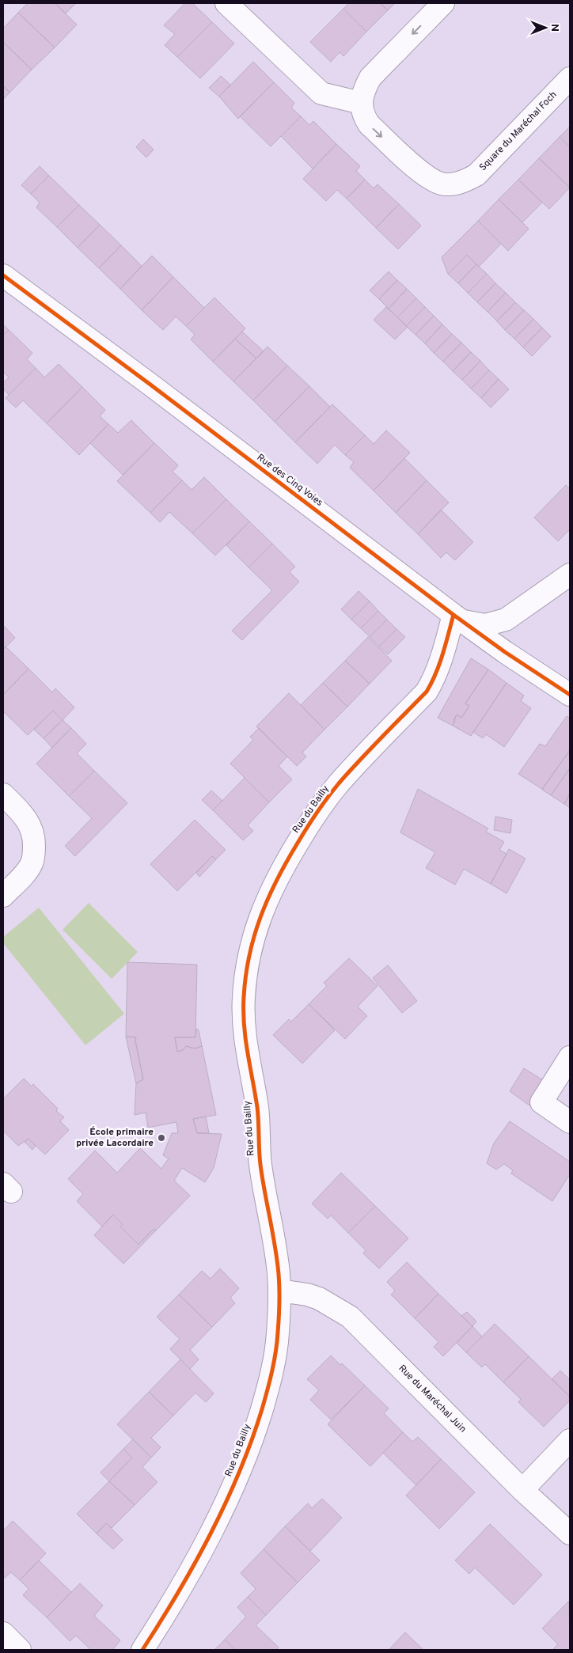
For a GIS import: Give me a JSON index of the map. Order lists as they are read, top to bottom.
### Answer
{
  "streets": {
    "street": [
      "Square du Maréchal Foch",
      "Rue des Cinq Voies",
      "Rue du Bailly",
      "Rue du Maréchal Juin"
    ]
  },
  "crossings": [
    ["Rue des Cinq Voies", "Rue du Bailly"],
    ["Rue du Bailly", "Rue du Maréchal Juin"]
  ],
  "places": ["École primaire privée Lacordaire"],
  "north": "right"
}
